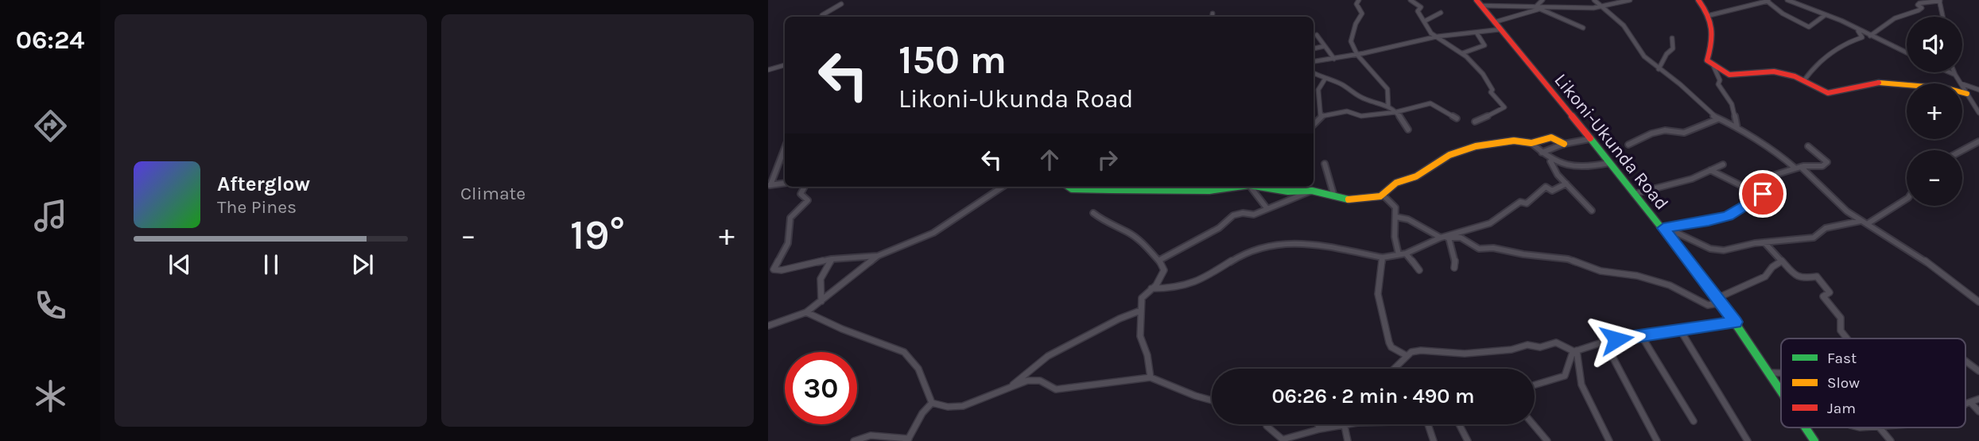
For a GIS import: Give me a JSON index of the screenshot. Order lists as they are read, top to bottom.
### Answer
{
  "streets": {
    "main road": ["Likoni-Ukunda Road"]
  },
  "legend": ["Fast", "Slow", "Jam"],
  "page": {
    "tabs": "06:24",
    "tile": "Climate",
    "map_buttons": ["+", "−"],
    "turn": ["150 m", "Likoni-Ukunda Road"],
    "song": ["Afterglow", "The Pines"],
    "heat": ["−", "19°", "+"],
    "limit": "30",
    "trip": "06:26 · 2 min · 490 m"
  }
}
